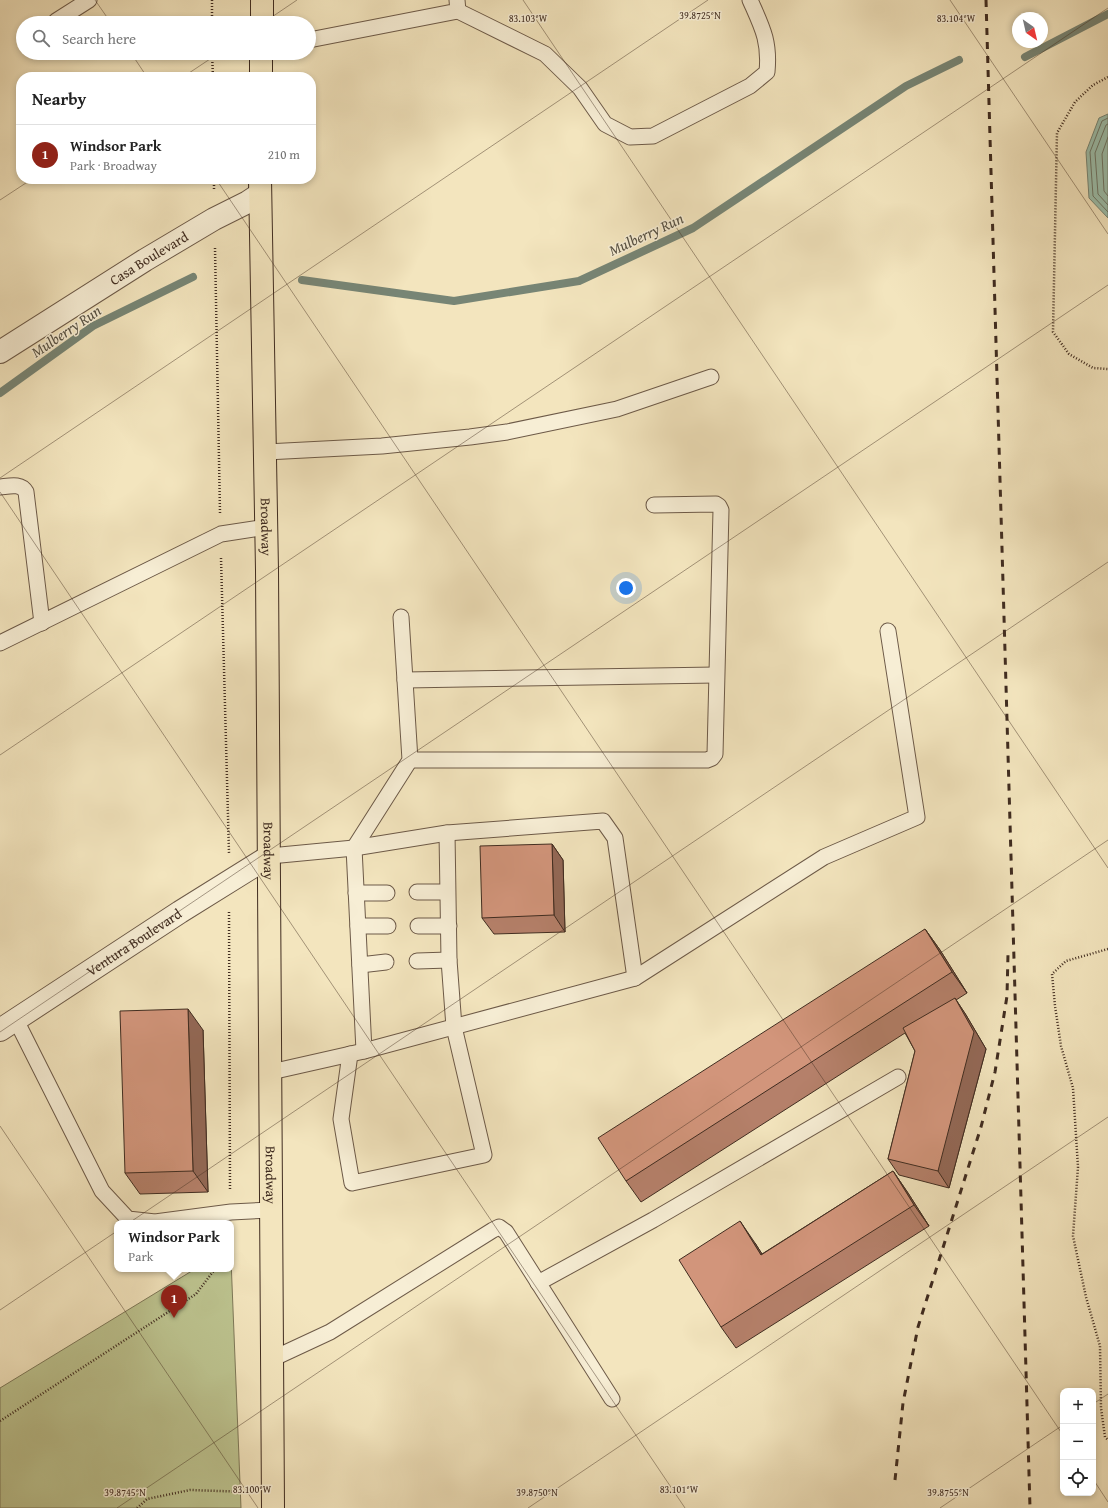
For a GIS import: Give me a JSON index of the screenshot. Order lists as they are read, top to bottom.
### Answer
{
  "streets": {
    "main road": ["Broadway"],
    "street": ["Casa Boulevard", "Ventura Boulevard"]
  },
  "crossings": [
    ["Casa Boulevard", "Broadway"],
    ["Broadway", "Ventura Boulevard"]
  ],
  "water": ["Mulberry Run"],
  "north": "bottom right",
  "page": {
    "search": "Search here",
    "heading": "Nearby",
    "list": [
      {
        "mark": "1",
        "name": "Windsor Park",
        "note": "Park · Broadway",
        "value": "210 m"
      }
    ],
    "popup": ["Windsor Park", "Park"],
    "pins": "1",
    "map_buttons": ["+", "−"]
  },
  "coordinates": [
    "39.8725°N",
    "83.103°W",
    "83.104°W",
    "83.100°W",
    "83.101°W",
    "39.8745°N",
    "39.8750°N",
    "39.8755°N"
  ]
}
